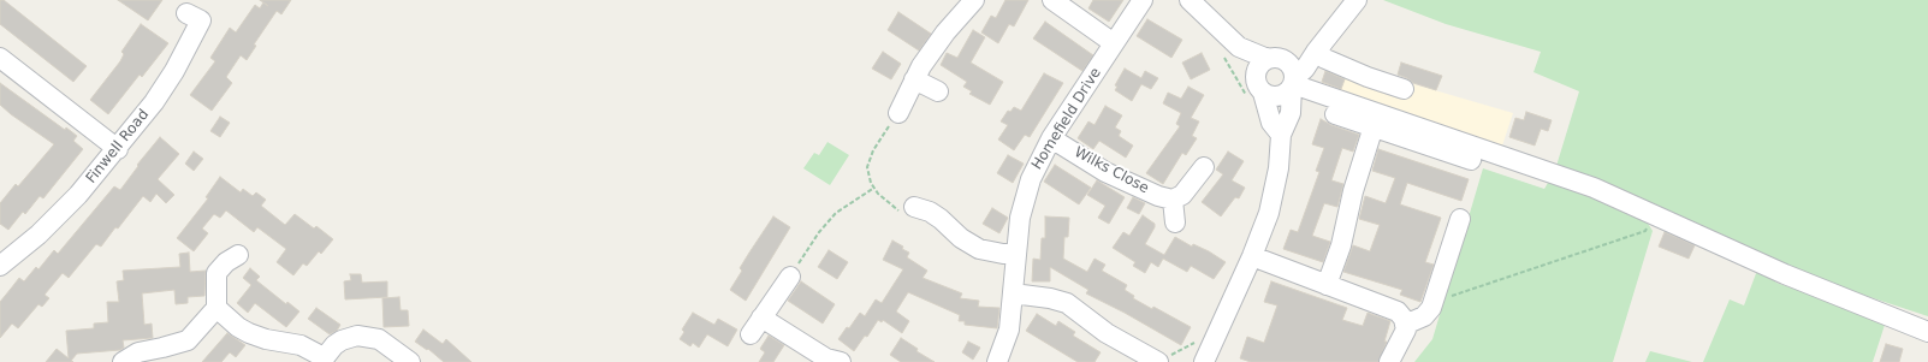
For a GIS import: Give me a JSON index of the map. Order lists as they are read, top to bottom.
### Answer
{
  "streets": {
    "street": ["Homefield Drive", "Finwell Road", "Wilks Close"]
  },
  "crossings": [
    ["Homefield Drive", "Wilks Close"]
  ]
}
